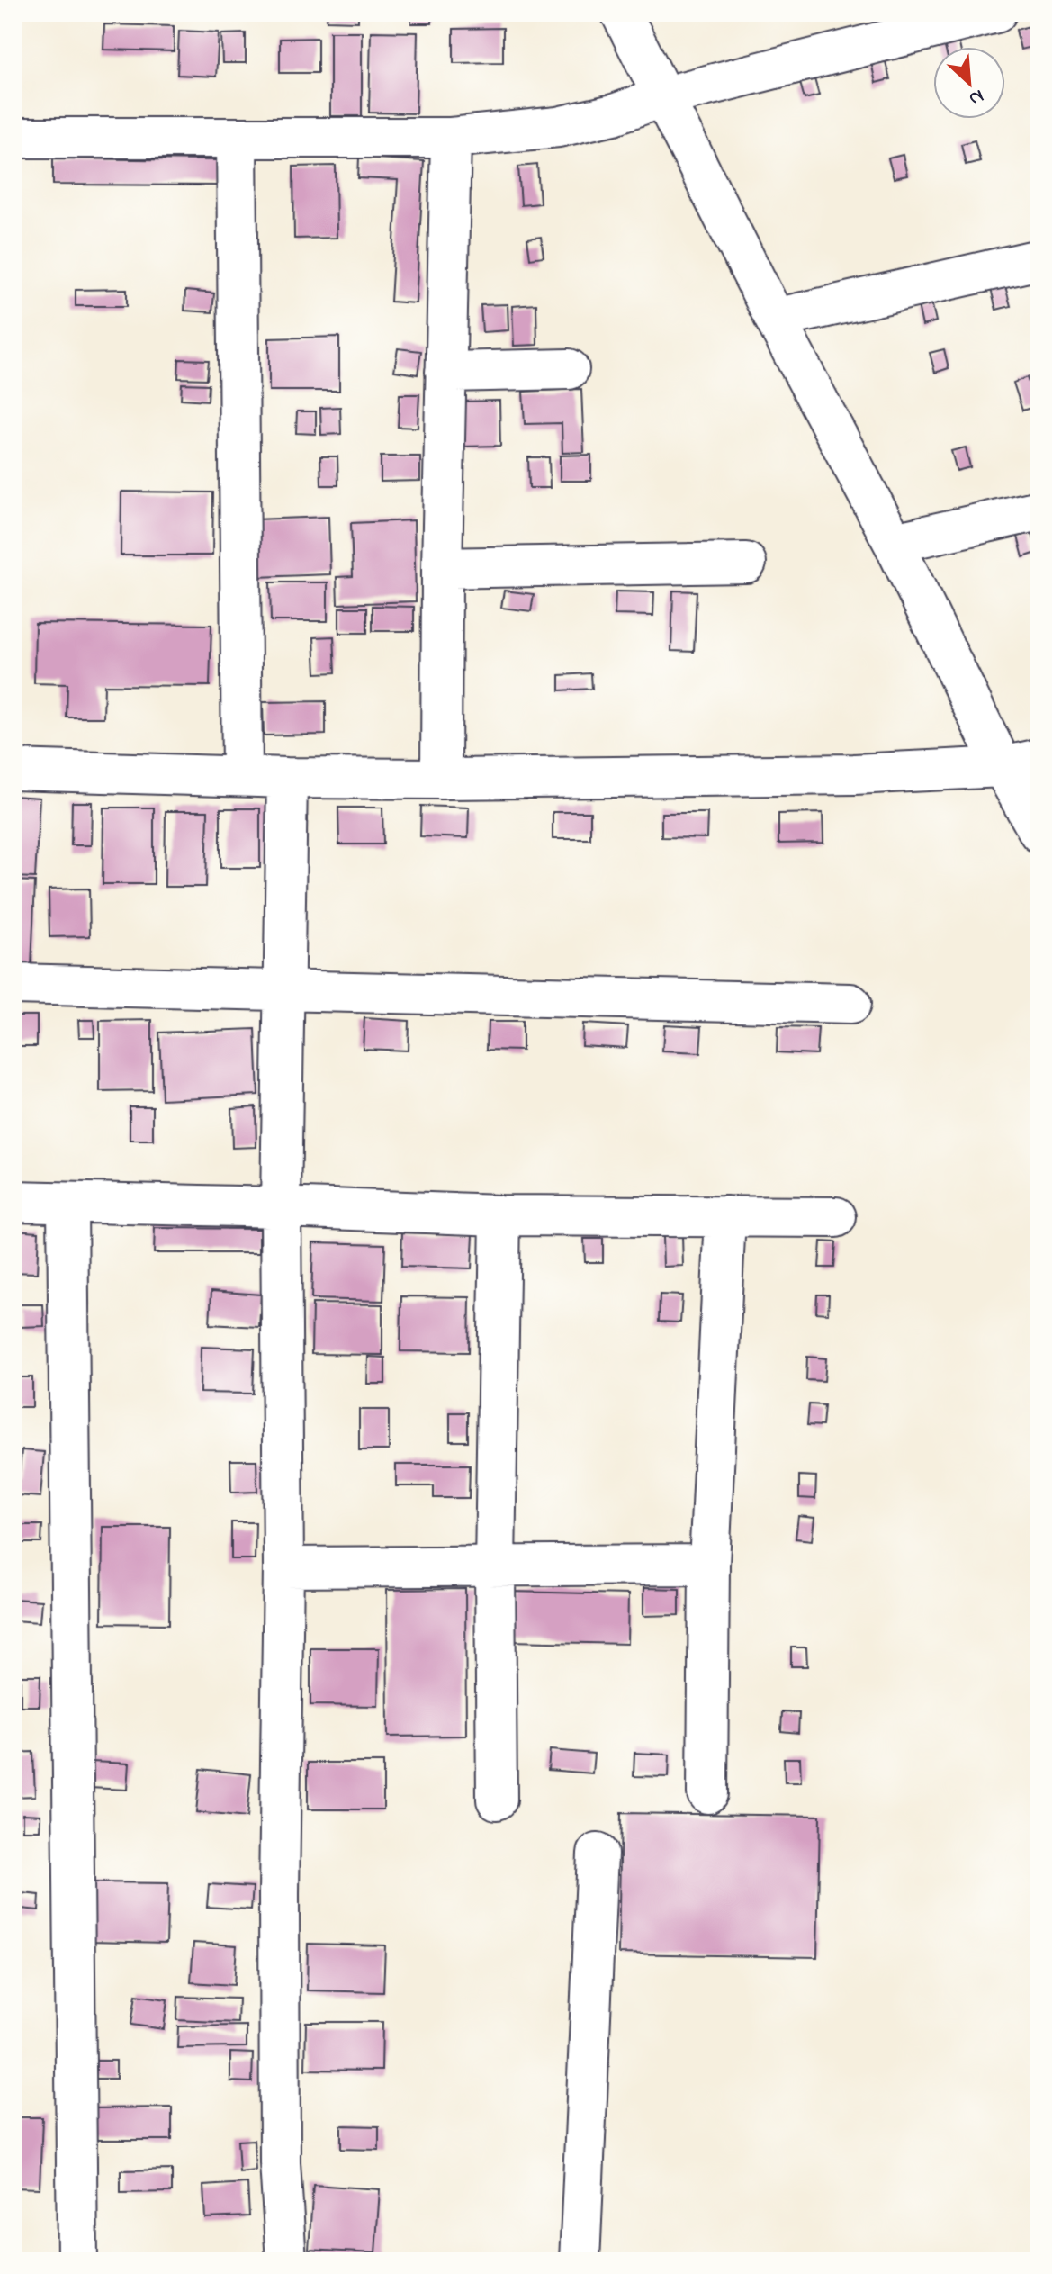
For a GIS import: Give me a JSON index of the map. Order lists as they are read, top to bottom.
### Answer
{
  "north": "bottom right"
}
